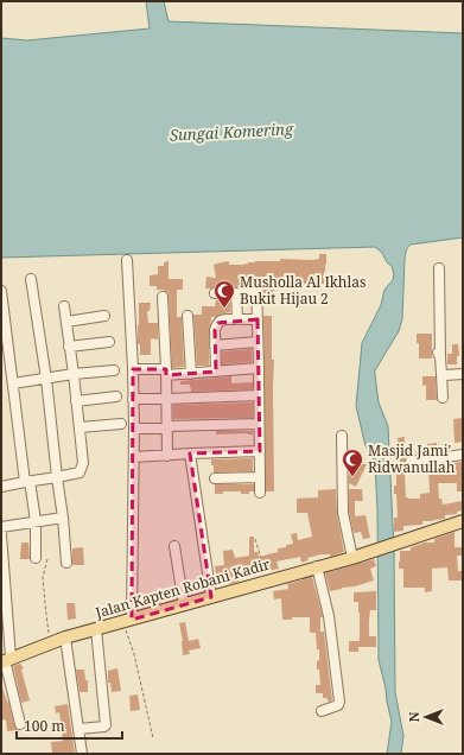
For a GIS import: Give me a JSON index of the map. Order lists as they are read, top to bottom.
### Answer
{
  "streets": {
    "main road": ["Jalan Kapten Robani Kadir"]
  },
  "water": ["Sungai Komering"],
  "places": {
    "mosque": ["Musholla Al Ikhlas Bukit Hijau 2", "Masjid Jami' Ridwanullah"]
  },
  "scale_bar": "100 m",
  "north": "left"
}
